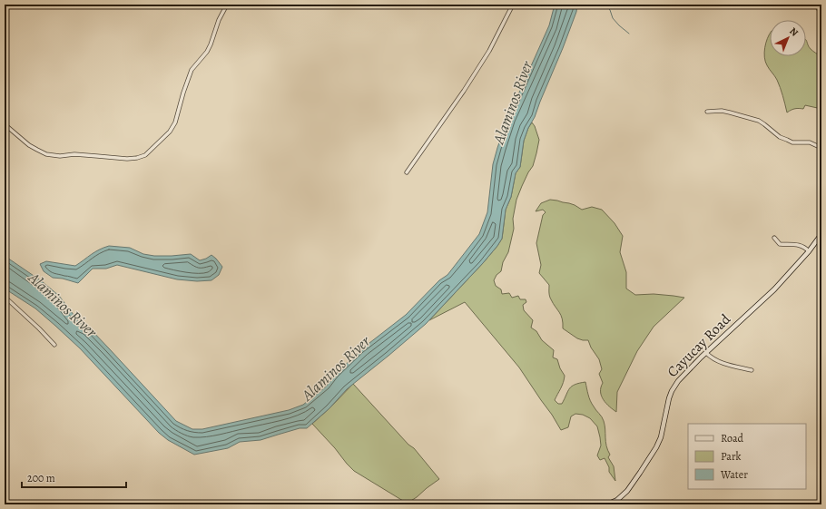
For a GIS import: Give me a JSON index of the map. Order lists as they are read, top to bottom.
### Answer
{
  "streets": {
    "street": ["Cayucay Road"]
  },
  "water": ["Alaminos River"],
  "legend": ["Road", "Park", "Water"],
  "scale_bar": "200 m",
  "north": "top right"
}
